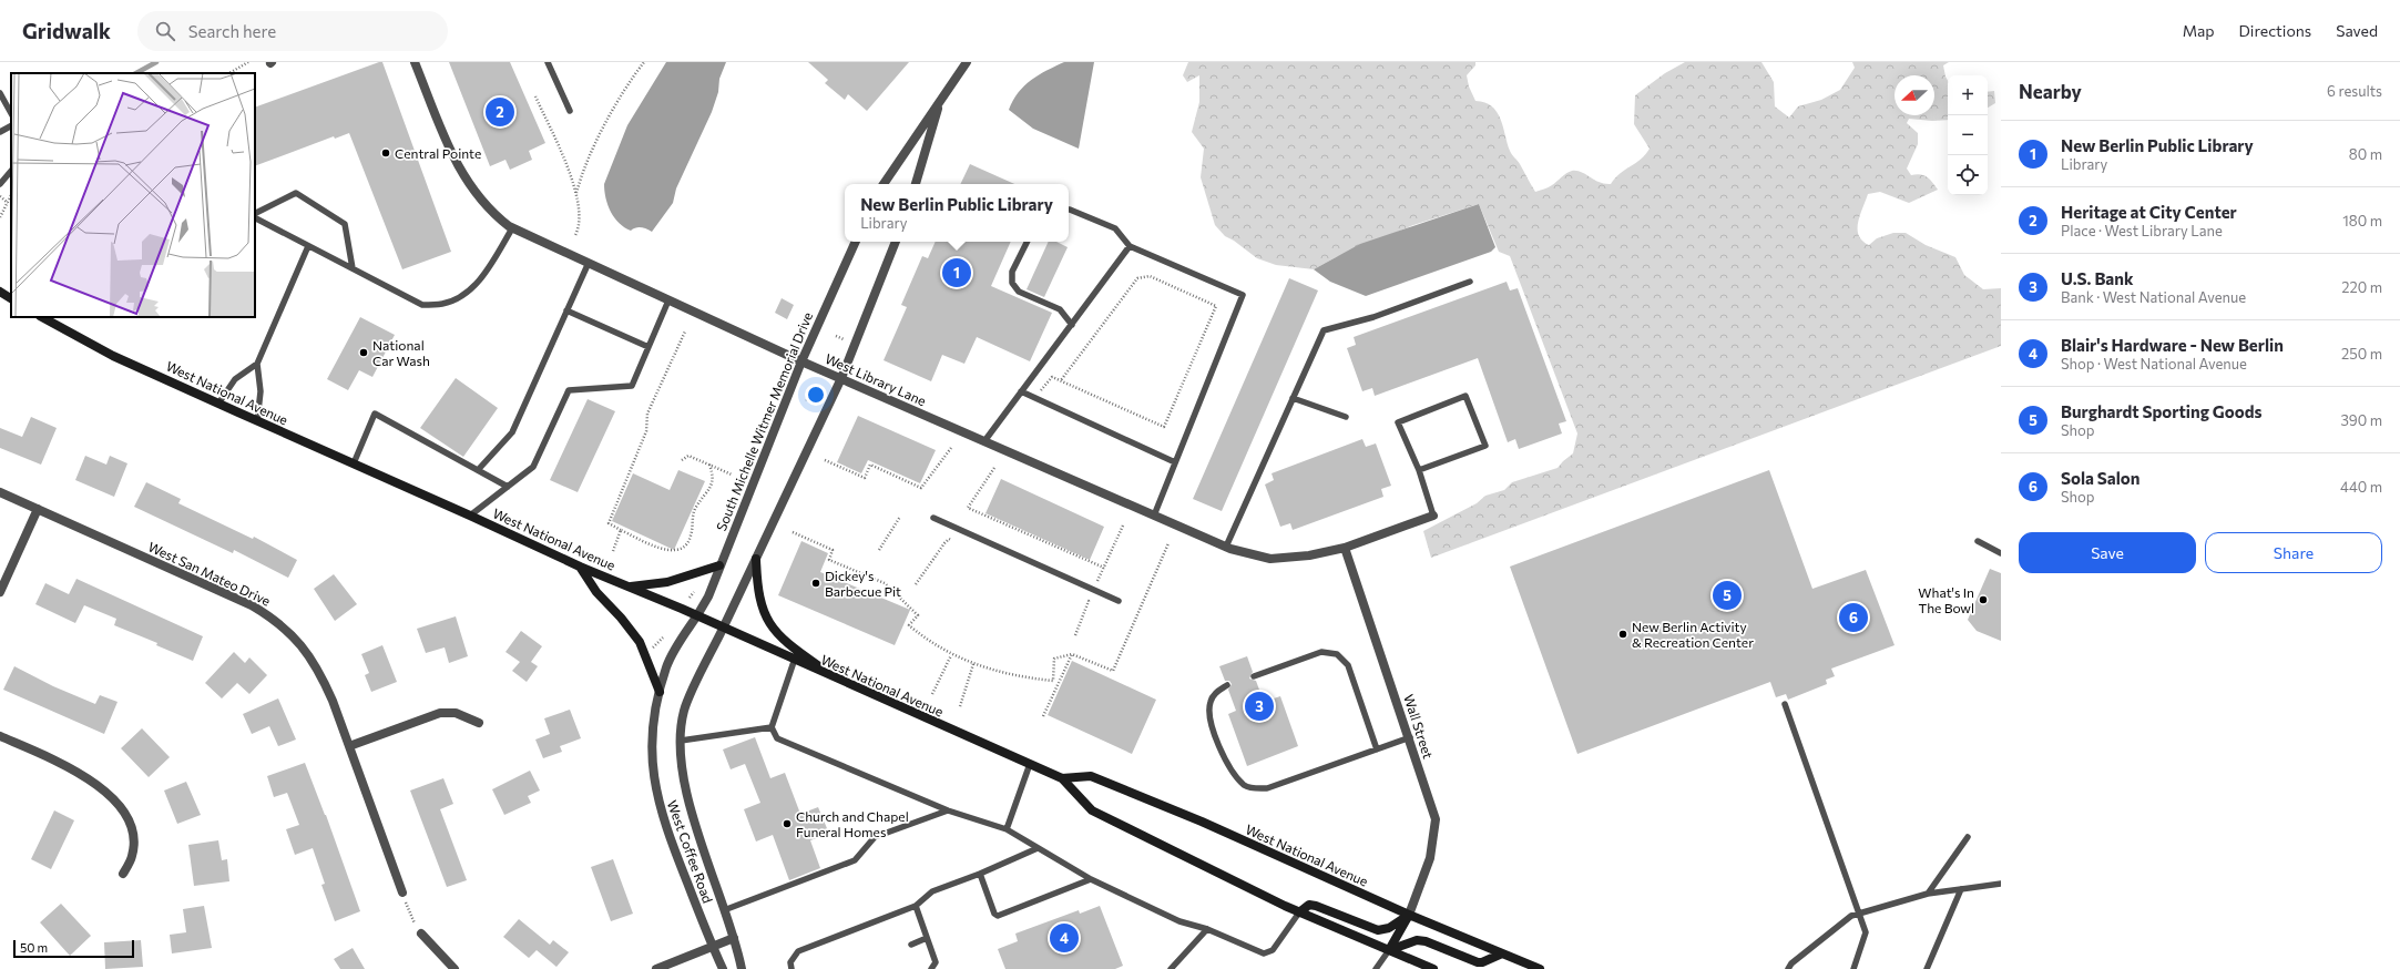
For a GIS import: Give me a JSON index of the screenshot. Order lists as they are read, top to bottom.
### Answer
{
  "streets": {
    "main road": ["West National Avenue"],
    "street": [
      "West Library Lane",
      "South Michelle Witmer Memorial Drive",
      "West San Mateo Drive",
      "Wall Street",
      "West Coffee Road"
    ]
  },
  "crossings": [
    ["West Library Lane", "South Michelle Witmer Memorial Drive"],
    ["West Library Lane", "Wall Street"],
    ["West National Avenue", "South Michelle Witmer Memorial Drive"],
    ["West National Avenue", "Wall Street"],
    ["West National Avenue", "West Coffee Road"],
    ["South Michelle Witmer Memorial Drive", "West Coffee Road"]
  ],
  "places": [
    "Central Pointe",
    "National Car Wash",
    "Dickey's Barbecue Pit",
    "What's In The Bowl",
    "New Berlin Activity & Recreation Center",
    "Church and Chapel Funeral Homes"
  ],
  "scale_bar": "50 m",
  "north": "left",
  "page": {
    "header": "Gridwalk",
    "search": "Search here",
    "nav": ["Map", "Directions", "Saved"],
    "heading": ["Nearby", "6 results"],
    "map_buttons": ["+", "−"],
    "pins": [
      "2",
      "1",
      "5",
      "6",
      "3",
      "4"
    ],
    "list": [
      {
        "mark": "1",
        "name": "New Berlin Public Library",
        "note": "Library",
        "value": "80 m"
      },
      {
        "mark": "2",
        "name": "Heritage at City Center",
        "note": "Place · West Library Lane",
        "value": "180 m"
      },
      {
        "mark": "3",
        "name": "U.S. Bank",
        "note": "Bank · West National Avenue",
        "value": "220 m"
      },
      {
        "mark": "4",
        "name": "Blair's Hardware - New Berlin",
        "note": "Shop · West National Avenue",
        "value": "250 m"
      },
      {
        "mark": "5",
        "name": "Burghardt Sporting Goods",
        "note": "Shop",
        "value": "390 m"
      },
      {
        "mark": "6",
        "name": "Sola Salon",
        "note": "Shop",
        "value": "440 m"
      }
    ],
    "popup": ["New Berlin Public Library", "Library"],
    "buttons": ["Save", "Share"],
    "scale": "50 m"
  }
}
